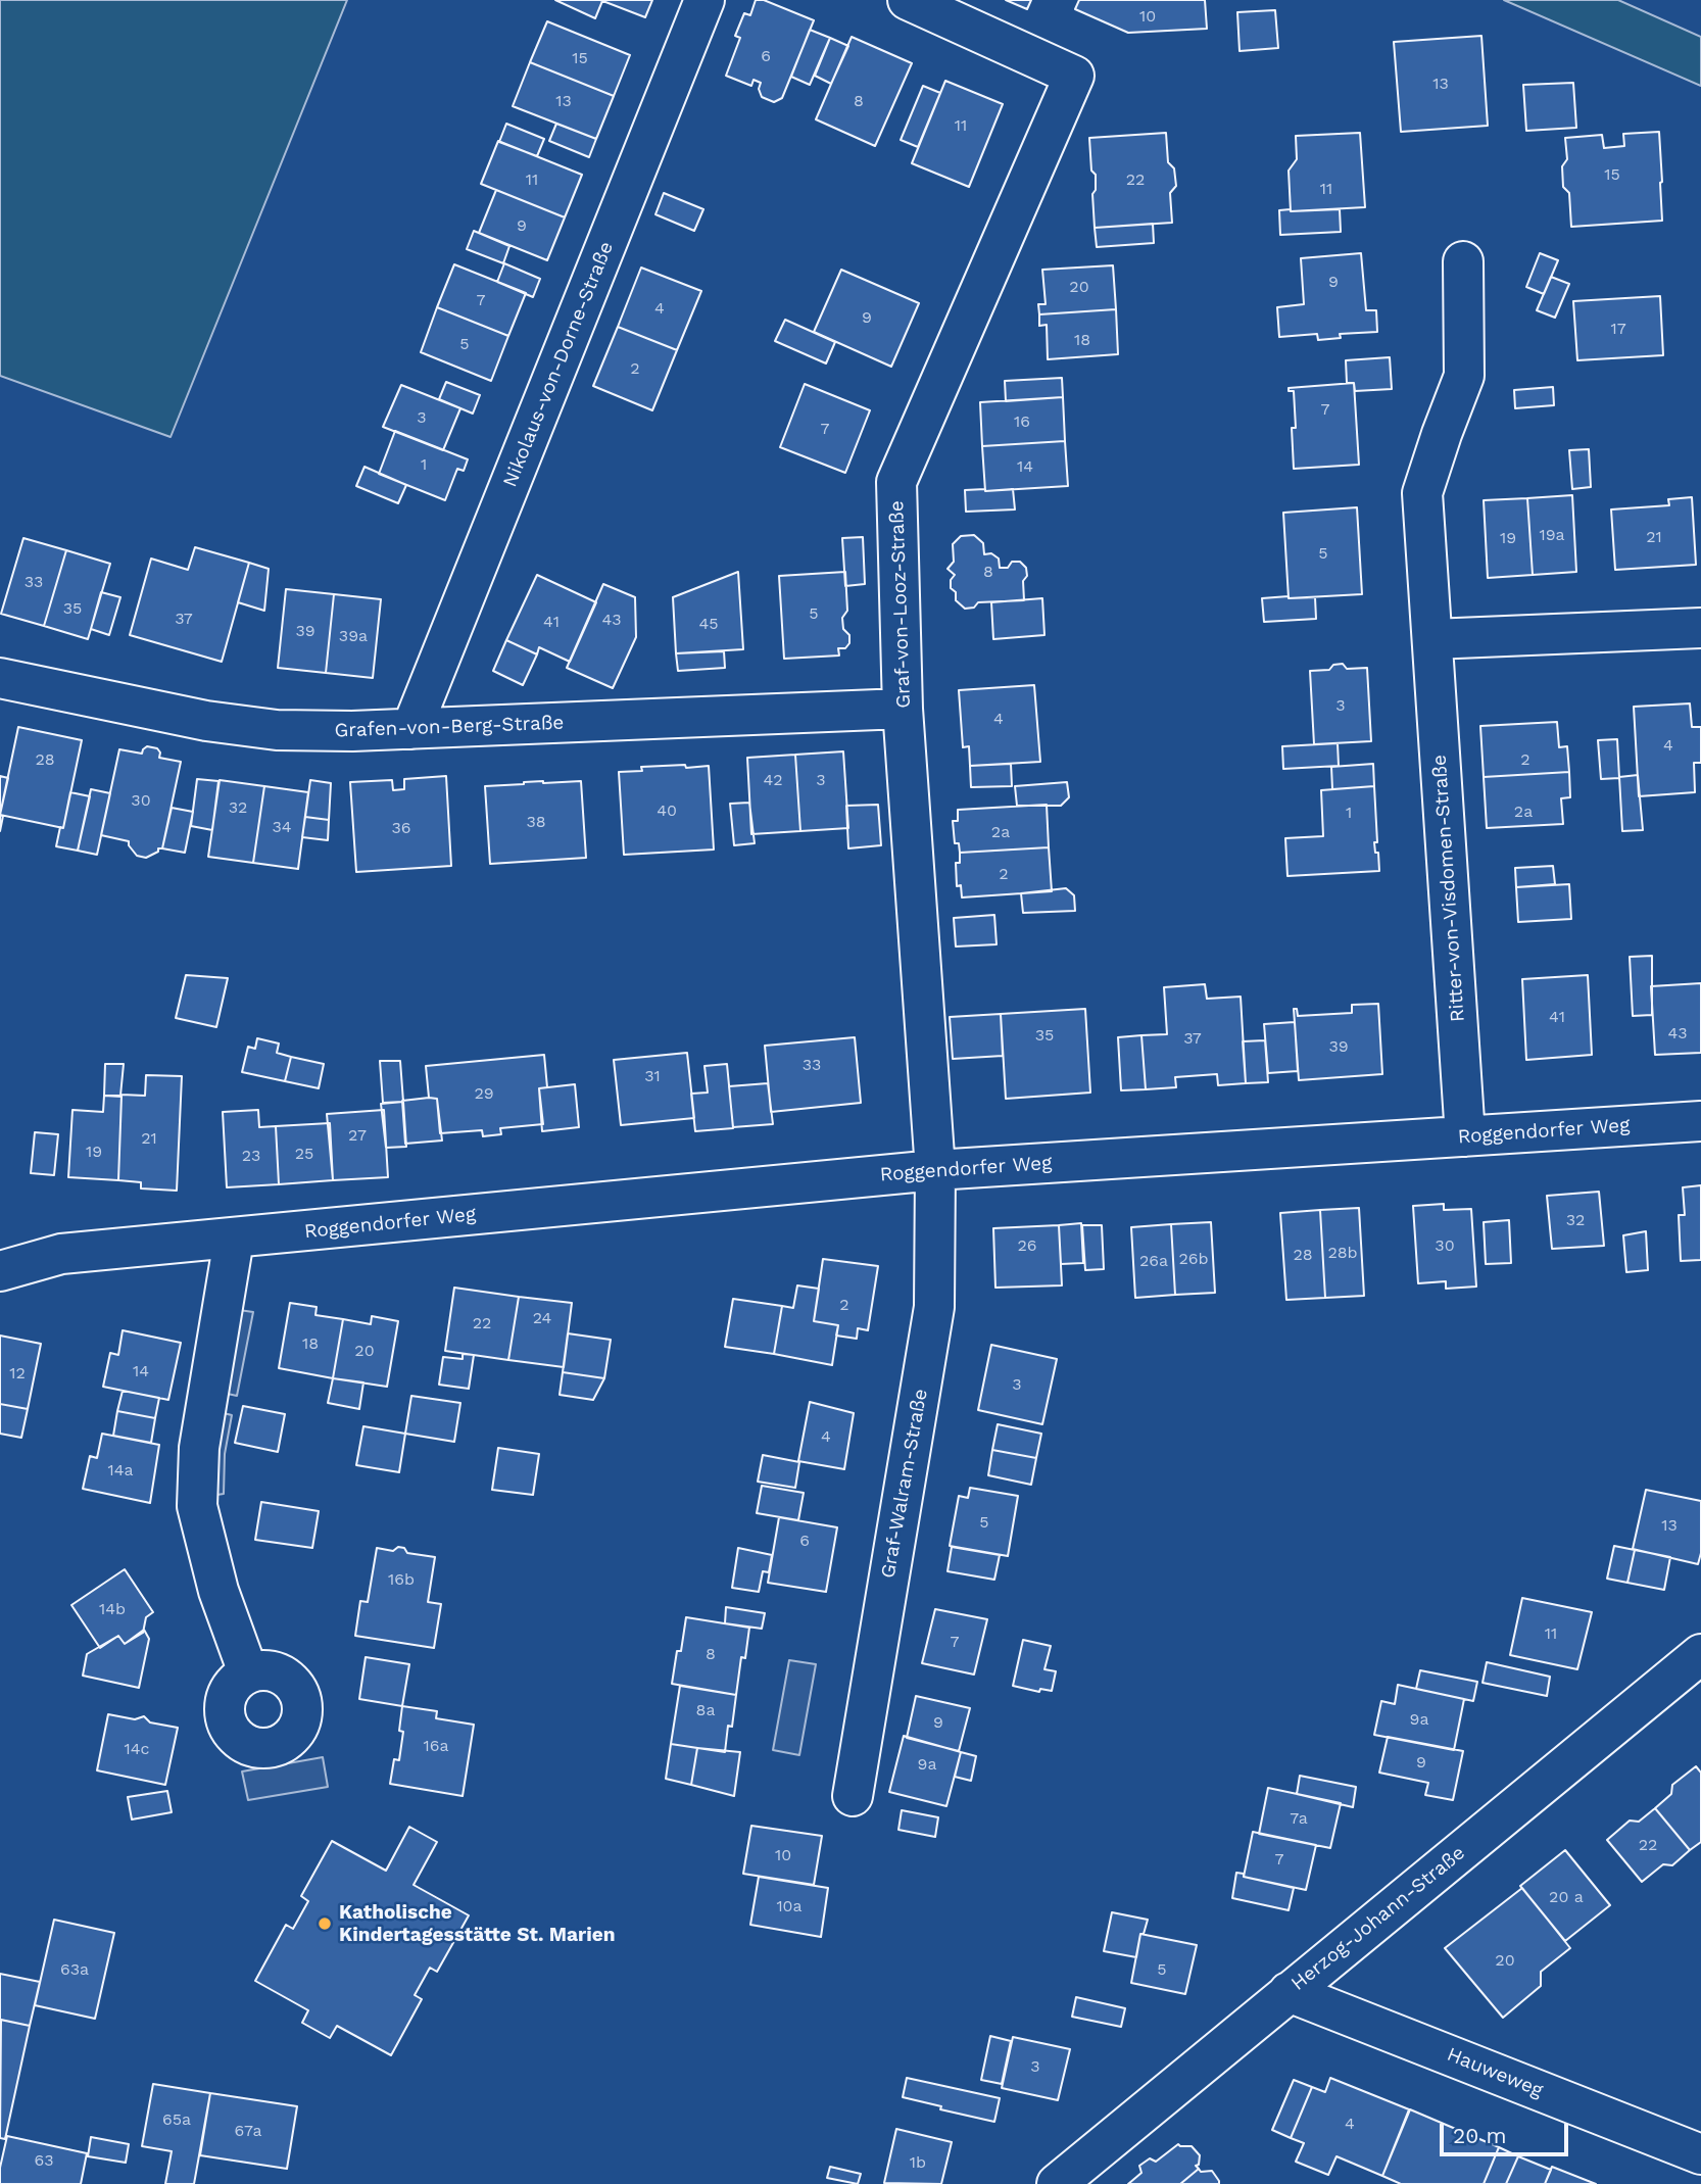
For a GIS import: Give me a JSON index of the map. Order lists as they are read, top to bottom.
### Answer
{
  "streets": {
    "street": [
      "Nikolaus-von-Dorne-Straße",
      "Graf-von-Looz-Straße",
      "Grafen-von-Berg-Straße",
      "Ritter-von-Visdomen-Straße",
      "Roggendorfer Weg",
      "Graf-Walram-Straße",
      "Herzog-Johann-Straße",
      "Hauweweg"
    ]
  },
  "crossings": [
    ["Nikolaus-von-Dorne-Straße", "Grafen-von-Berg-Straße"],
    ["Graf-von-Looz-Straße", "Grafen-von-Berg-Straße"],
    ["Graf-von-Looz-Straße", "Roggendorfer Weg"],
    ["Graf-von-Looz-Straße", "Graf-Walram-Straße"],
    ["Ritter-von-Visdomen-Straße", "Roggendorfer Weg"],
    ["Roggendorfer Weg", "Graf-Walram-Straße"],
    ["Herzog-Johann-Straße", "Hauweweg"]
  ],
  "places": ["Katholische Kindertagesstätte St. Marien"],
  "house_numbers": [
    "10",
    "6",
    "15",
    "13",
    "13",
    "8",
    "11",
    "15",
    "11",
    "22",
    "11",
    "9",
    "9",
    "20",
    "7",
    "4",
    "9",
    "17",
    "18",
    "5",
    "2",
    "7",
    "3",
    "16",
    "7",
    "1",
    "14",
    "19a",
    "21",
    "19",
    "5",
    "8",
    "33",
    "35",
    "5",
    "37",
    "43",
    "41",
    "45",
    "39",
    "39a",
    "3",
    "4",
    "4",
    "28",
    "2",
    "42",
    "3",
    "30",
    "32",
    "40",
    "2a",
    "1",
    "38",
    "34",
    "36",
    "2a",
    "2",
    "41",
    "43",
    "35",
    "37",
    "39",
    "33",
    "31",
    "29",
    "27",
    "21",
    "19",
    "25",
    "23",
    "32",
    "26",
    "30",
    "28b",
    "28",
    "26b",
    "26a",
    "2",
    "24",
    "22",
    "18",
    "20",
    "14",
    "12",
    "3",
    "4",
    "14a",
    "5",
    "13",
    "6",
    "16b",
    "14b",
    "11",
    "7",
    "8",
    "8a",
    "9a",
    "9",
    "16a",
    "14c",
    "9",
    "9a",
    "7a",
    "22",
    "10",
    "7",
    "20 a",
    "10a",
    "20",
    "63a",
    "5",
    "3",
    "65a",
    "4",
    "67a",
    "63",
    "1b"
  ],
  "scale_bar": "20 m"
}
